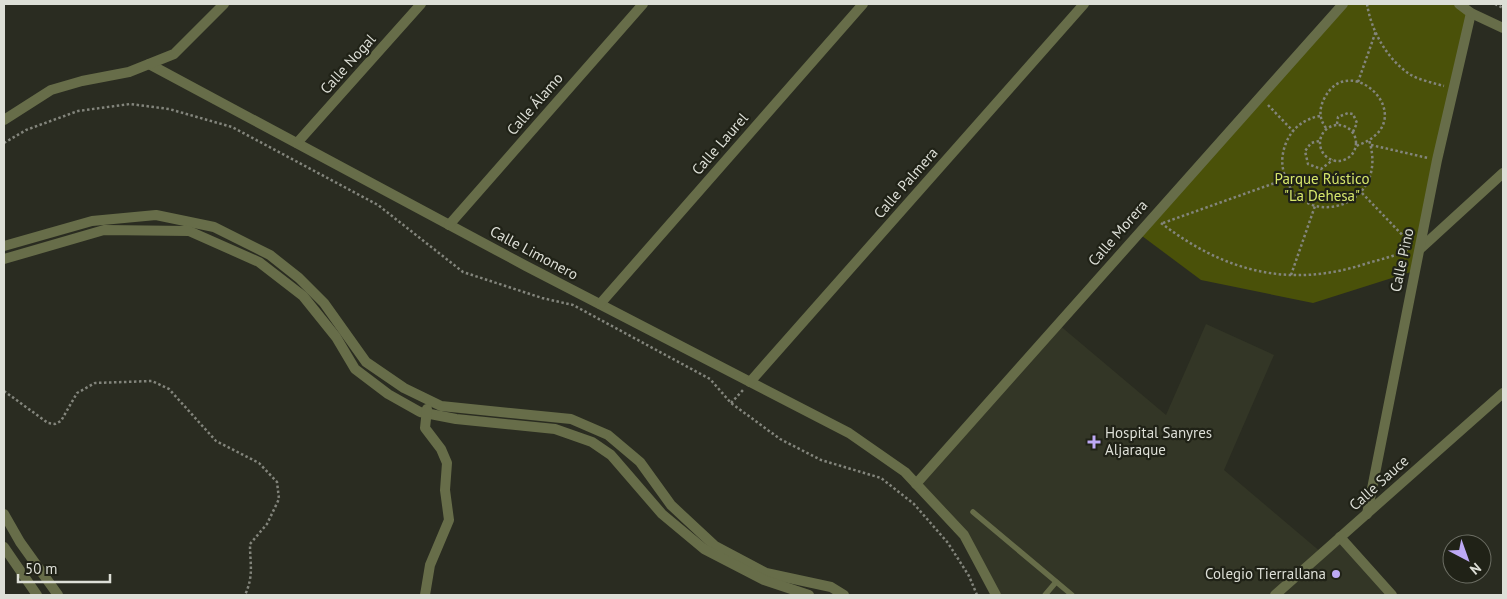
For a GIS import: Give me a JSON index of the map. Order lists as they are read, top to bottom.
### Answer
{
  "streets": {
    "street": [
      "Calle Nogal",
      "Calle Álamo",
      "Calle Laurel",
      "Calle Palmera",
      "Calle Morera",
      "Calle Limonero",
      "Calle Pino",
      "Calle Sauce"
    ]
  },
  "crossings": [
    ["Calle Nogal", "Calle Limonero"],
    ["Calle Álamo", "Calle Limonero"],
    ["Calle Laurel", "Calle Limonero"],
    ["Calle Palmera", "Calle Limonero"],
    ["Calle Morera", "Calle Limonero"],
    ["Calle Pino", "Calle Sauce"]
  ],
  "parks": ["Parque Rústico \"La Dehesa\""],
  "places": {
    "health": ["Hospital Sanyres Aljaraque"],
    "other": ["Colegio Tierrallana"]
  },
  "scale_bar": "50 m",
  "north": "bottom right"
}
